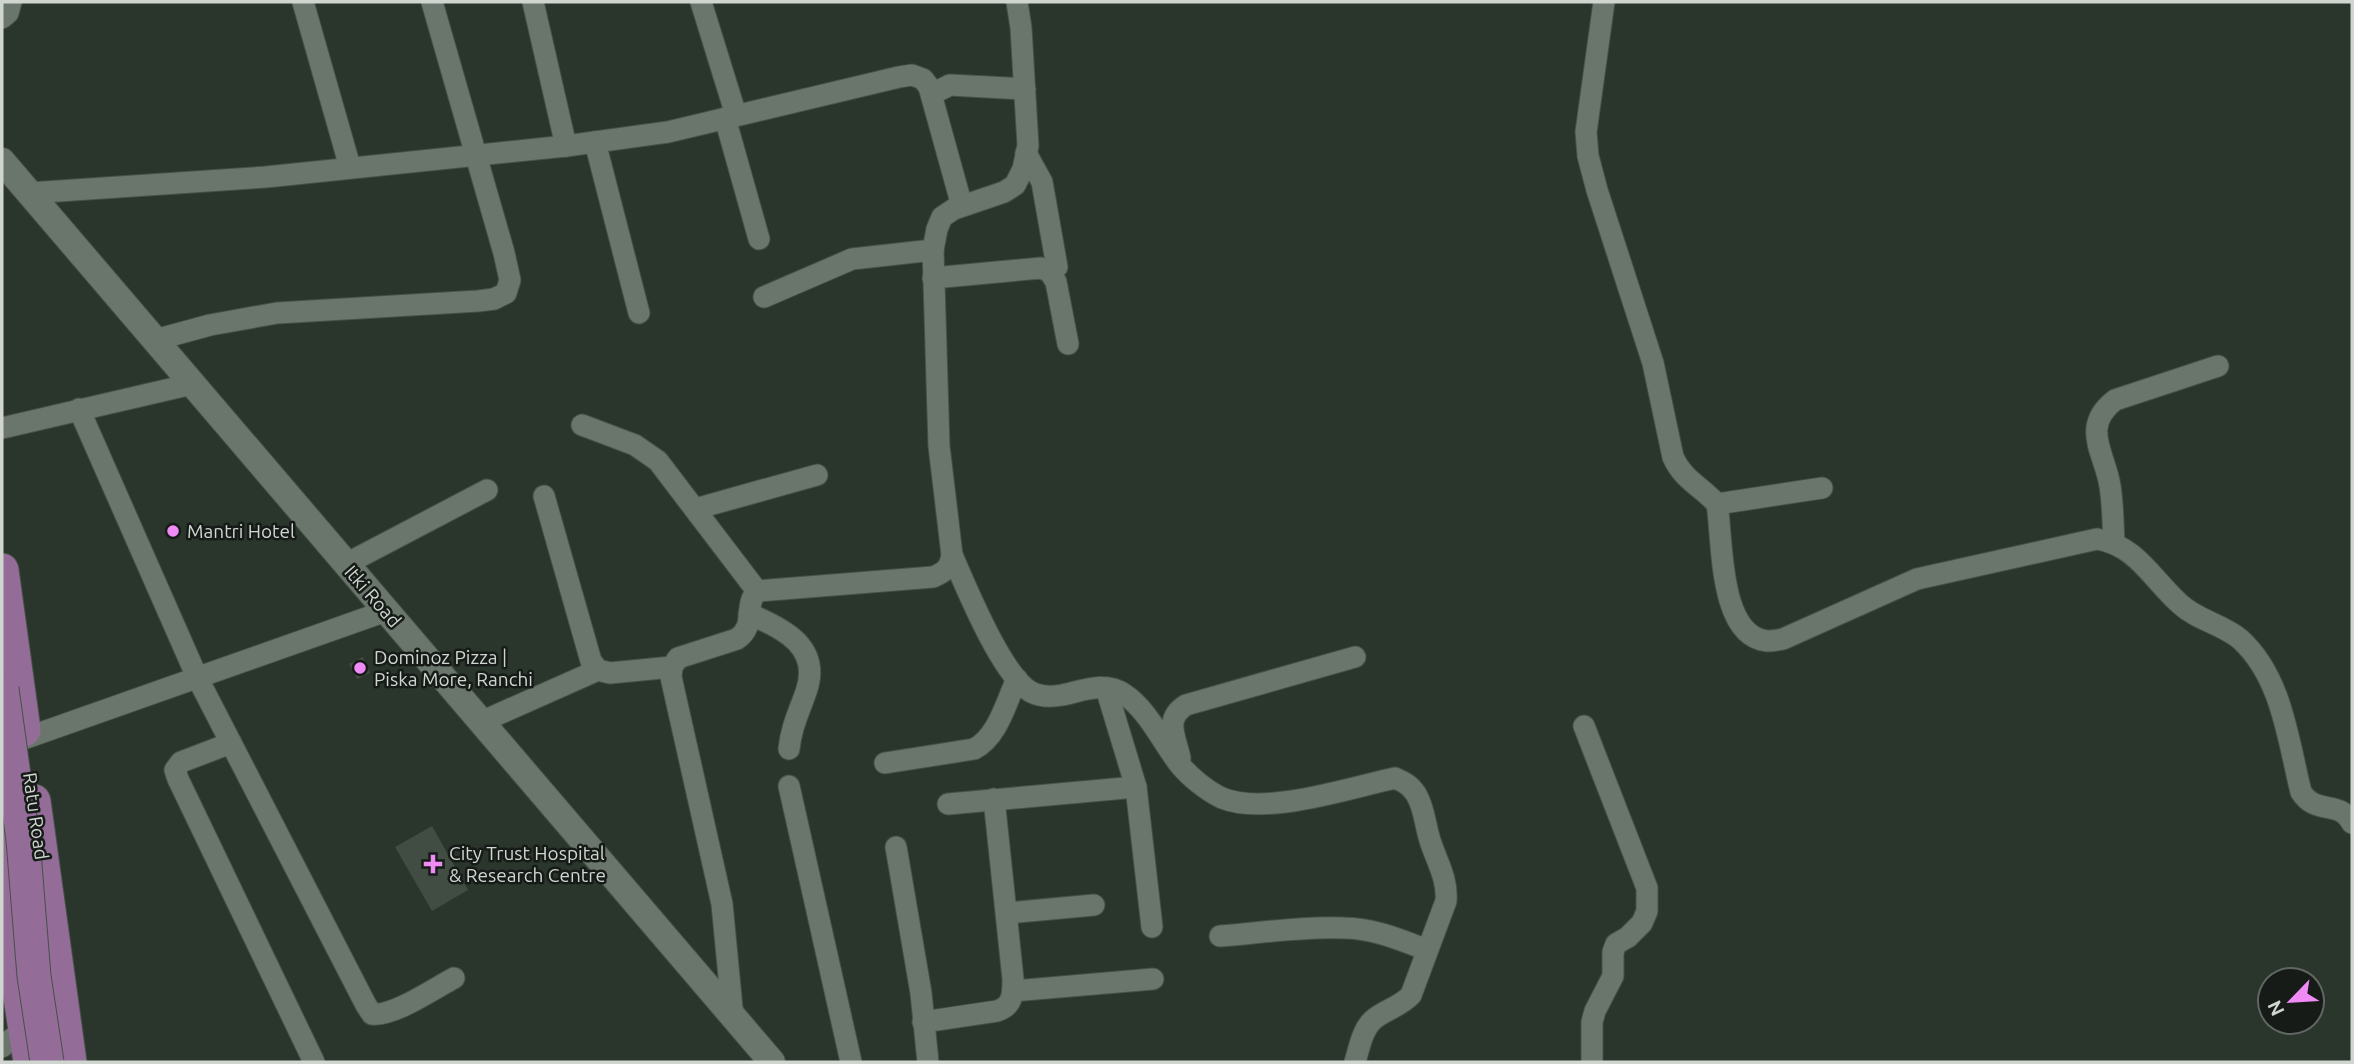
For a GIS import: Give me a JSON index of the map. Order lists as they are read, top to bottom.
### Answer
{
  "streets": {
    "main road": ["Ratu Road"],
    "street": ["Itki Road"]
  },
  "places": {
    "other": ["Mantri Hotel", "Dominoz Pizza | Piska More, Ranchi"],
    "health": ["City Trust Hospital & Research Centre"]
  },
  "north": "bottom left"
}
